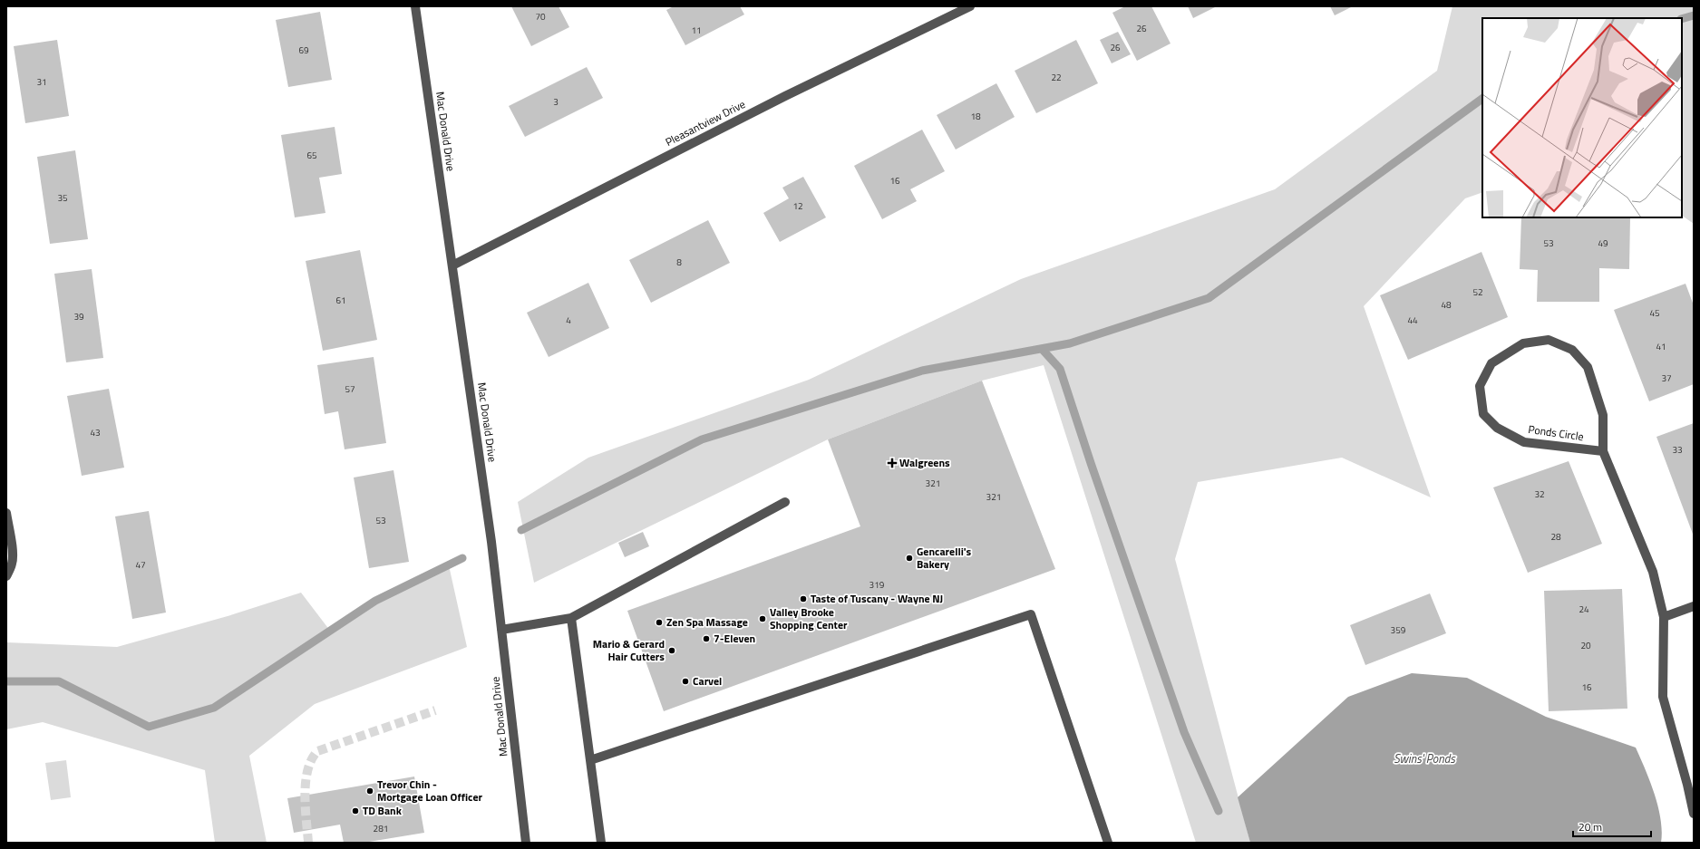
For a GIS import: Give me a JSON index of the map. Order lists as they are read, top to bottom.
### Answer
{
  "streets": {
    "street": ["Pleasantview Drive", "Mac Donald Drive", "Ponds Circle"]
  },
  "crossings": [
    ["Pleasantview Drive", "Mac Donald Drive"]
  ],
  "water": ["Swins' Ponds"],
  "places": {
    "health": ["Walgreens"],
    "other": [
      "Gencarelli's Bakery",
      "Taste of Tuscany - Wayne NJ",
      "Valley Brooke Shopping Center",
      "Zen Spa Massage",
      "7-Eleven",
      "Mario & Gerard Hair Cutters",
      "Carvel",
      "Trevor Chin - Mortgage Loan Officer",
      "TD Bank"
    ]
  },
  "house_numbers": [
    "70",
    "26",
    "11",
    "26",
    "69",
    "22",
    "31",
    "3",
    "18",
    "65",
    "16",
    "35",
    "12",
    "53",
    "49",
    "8",
    "52",
    "61",
    "48",
    "45",
    "39",
    "4",
    "44",
    "41",
    "37",
    "57",
    "43",
    "33",
    "321",
    "32",
    "321",
    "53",
    "28",
    "47",
    "319",
    "24",
    "359",
    "20",
    "16",
    "281"
  ],
  "scale_bar": "20 m"
}
